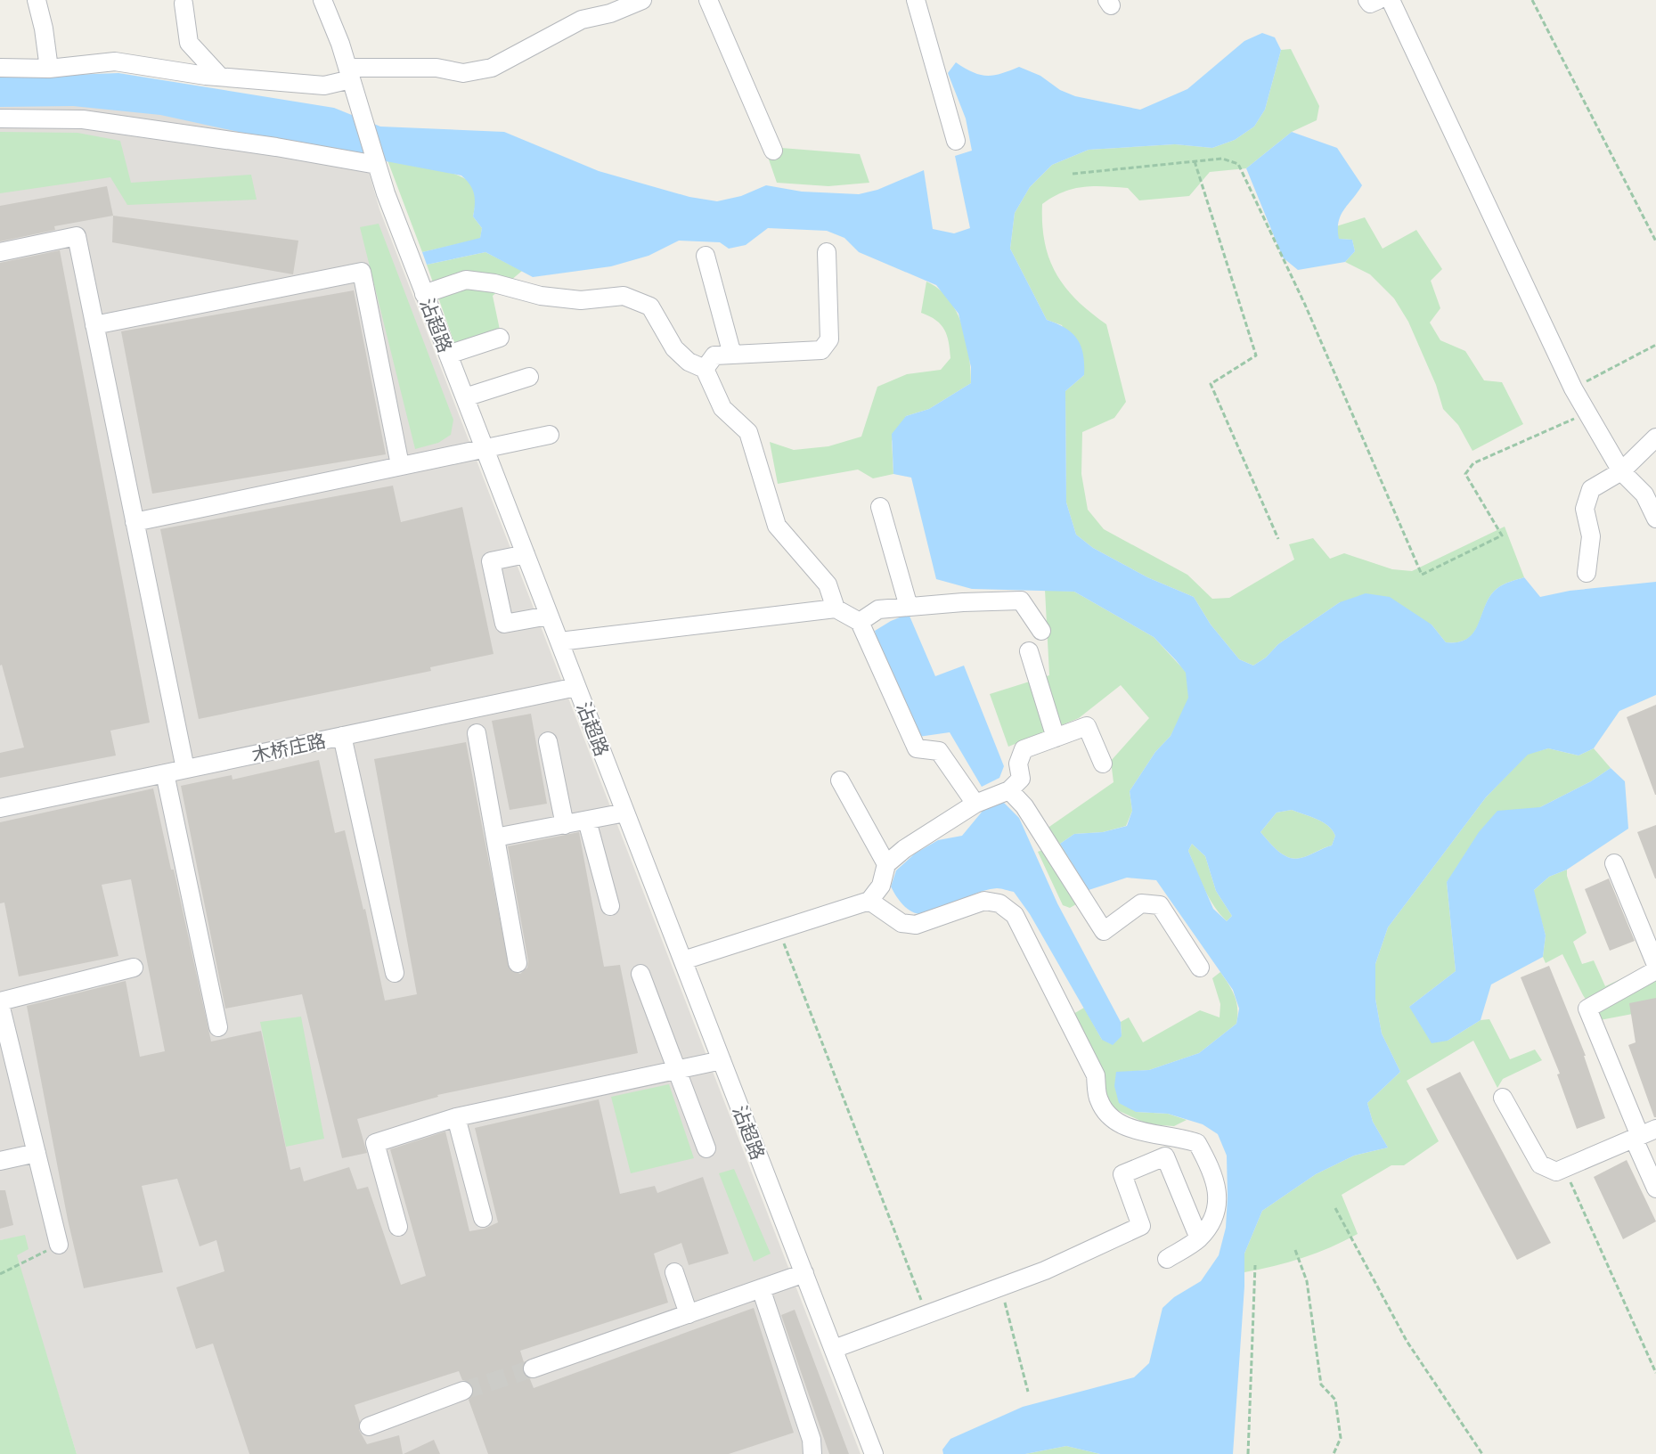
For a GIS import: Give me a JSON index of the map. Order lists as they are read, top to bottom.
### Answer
{
  "streets": {
    "street": ["沾超路", "木桥庄路"]
  },
  "crossings": [
    ["沾超路", "木桥庄路"]
  ]
}
